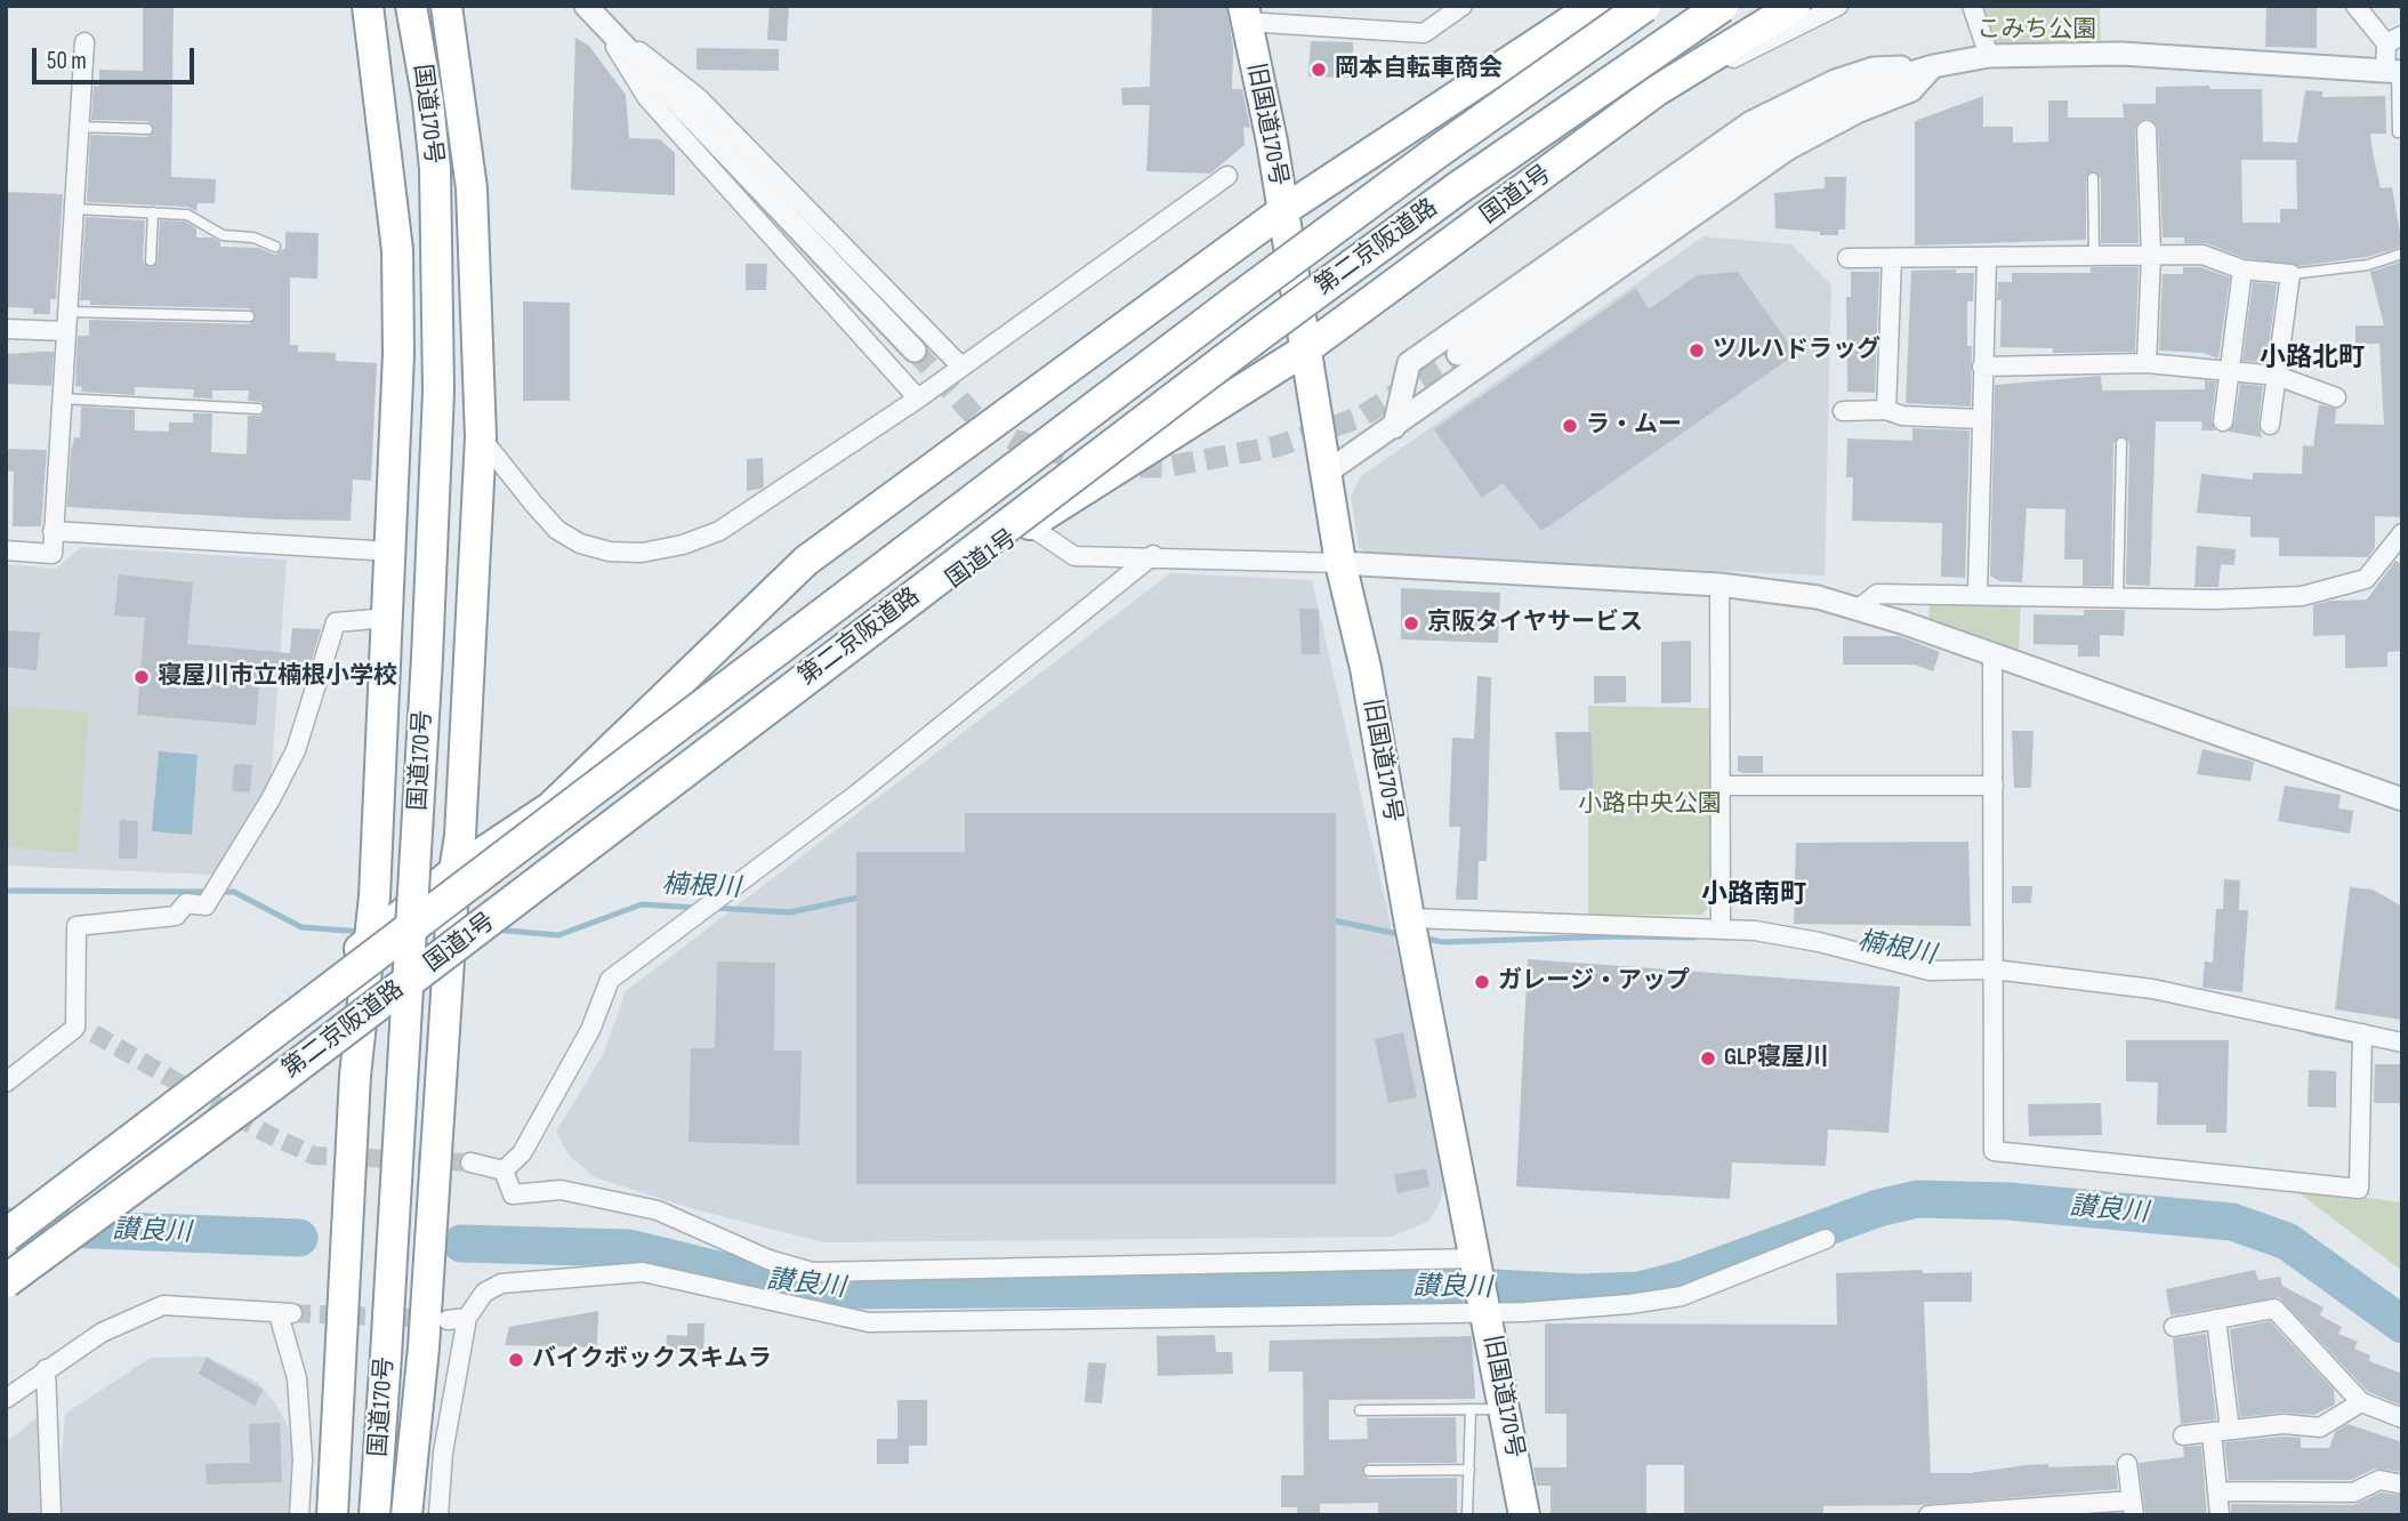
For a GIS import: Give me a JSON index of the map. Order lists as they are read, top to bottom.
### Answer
{
  "streets": {
    "highway": [
      "国道170号",
      "旧国道170号",
      "国道1号",
      "第二京阪道路"
    ]
  },
  "crossings": [
    ["旧国道170号", "国道1号"]
  ],
  "districts": ["小路北町", "小路南町"],
  "water": ["楠根川", "讃良川"],
  "parks": ["こみち公園", "小路中央公園"],
  "places": [
    "岡本自転車商会",
    "ツルハドラッグ",
    "ラ・ムー",
    "京阪タイヤサービス",
    "寝屋川市立楠根小学校",
    "ガレージ・アップ",
    "GLP寝屋川",
    "バイクボックスキムラ"
  ],
  "scale_bar": "50 m"
}
